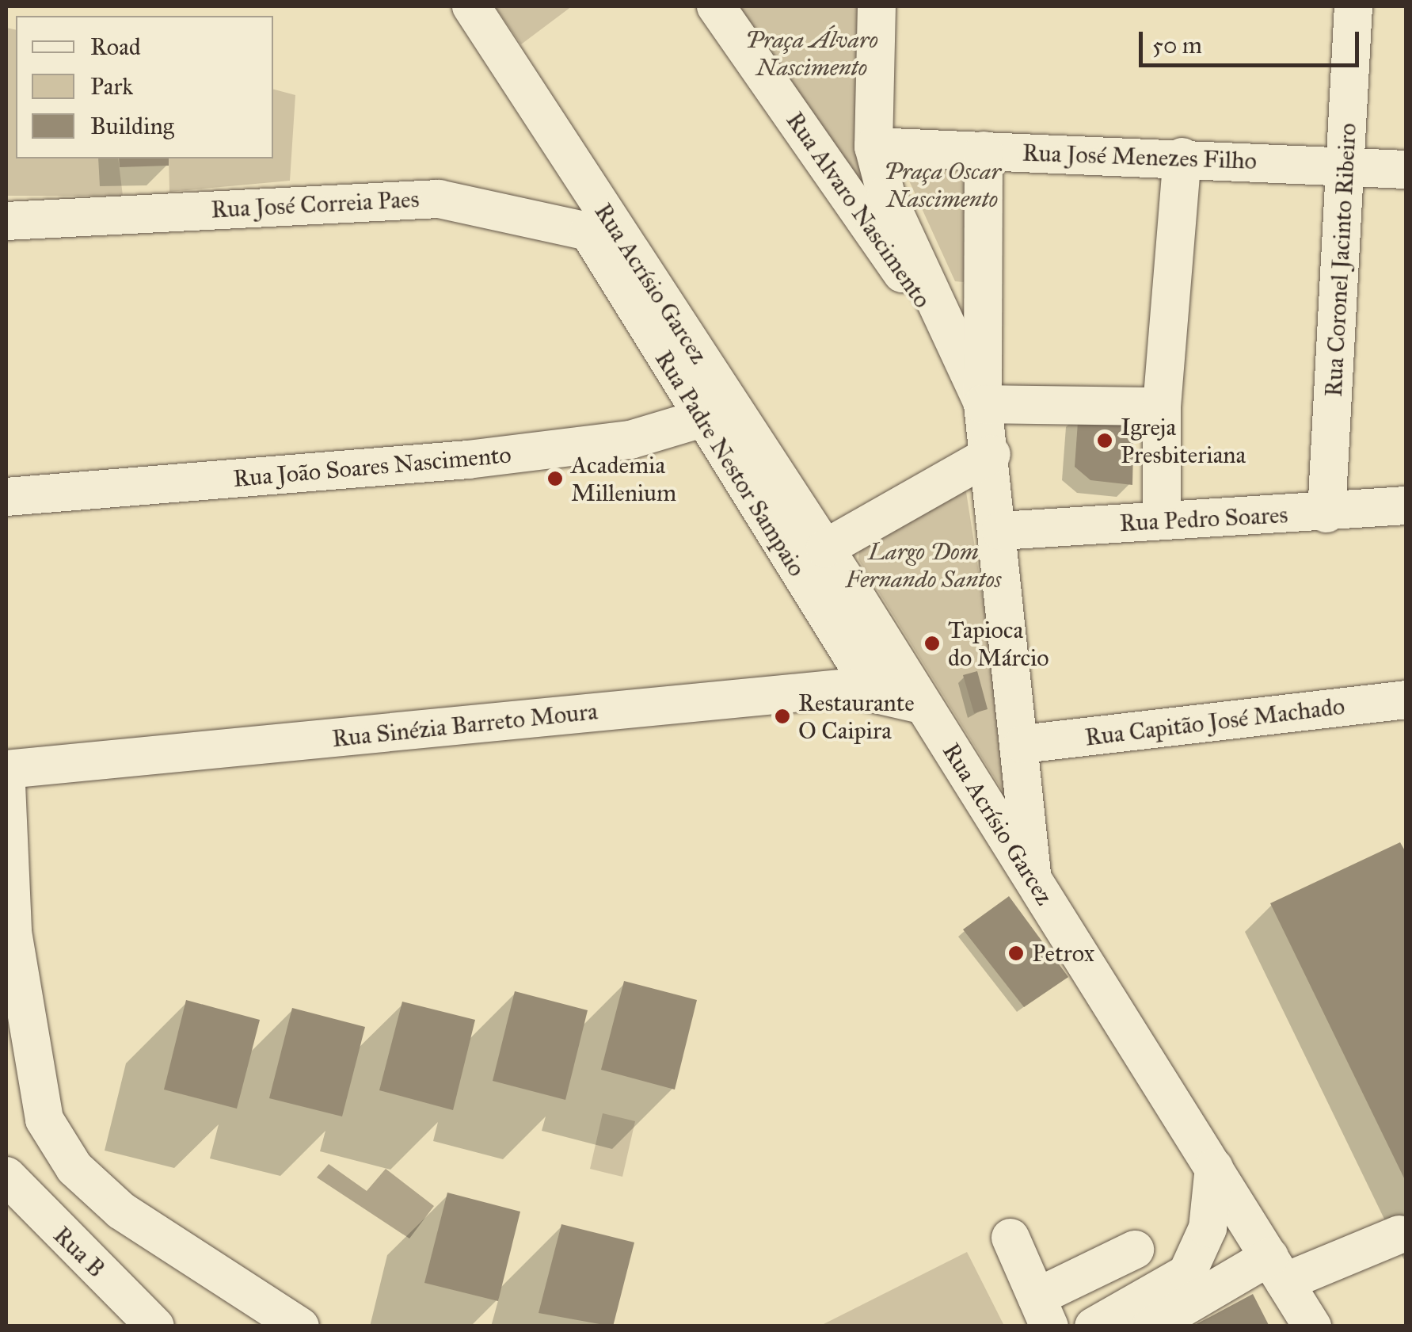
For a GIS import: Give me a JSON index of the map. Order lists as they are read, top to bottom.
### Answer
{
  "streets": {
    "street": [
      "Rua José Menezes Filho",
      "Rua José Correia Paes",
      "Rua Alvaro Nascimento",
      "Rua Coronel Jacinto Ribeiro",
      "Rua Acrísio Garcez",
      "Rua Padre Nestor Sampaio",
      "Rua João Soares Nascimento",
      "Rua Pedro Soares",
      "Rua Capitão José Machado",
      "Rua Sinézia Barreto Moura",
      "Rua B"
    ]
  },
  "crossings": [
    ["Rua José Menezes Filho", "Rua Coronel Jacinto Ribeiro"],
    ["Rua José Correia Paes", "Rua Acrísio Garcez"],
    ["Rua José Correia Paes", "Rua Padre Nestor Sampaio"],
    ["Rua Coronel Jacinto Ribeiro", "Rua Pedro Soares"],
    ["Rua Acrísio Garcez", "Rua Padre Nestor Sampaio"],
    ["Rua Acrísio Garcez", "Rua João Soares Nascimento"],
    ["Rua Acrísio Garcez", "Rua Sinézia Barreto Moura"],
    ["Rua Padre Nestor Sampaio", "Rua João Soares Nascimento"],
    ["Rua Padre Nestor Sampaio", "Rua Sinézia Barreto Moura"]
  ],
  "parks": ["Praça Álvaro Nascimento", "Praça Oscar Nascimento", "Largo Dom Fernando Santos"],
  "places": [
    "Igreja Presbiteriana",
    "Academia Millenium",
    "Tapioca do Márcio",
    "Restaurante O Caipira",
    "Petrox"
  ],
  "legend": ["Road", "Park", "Building"],
  "scale_bar": "50 m"
}
